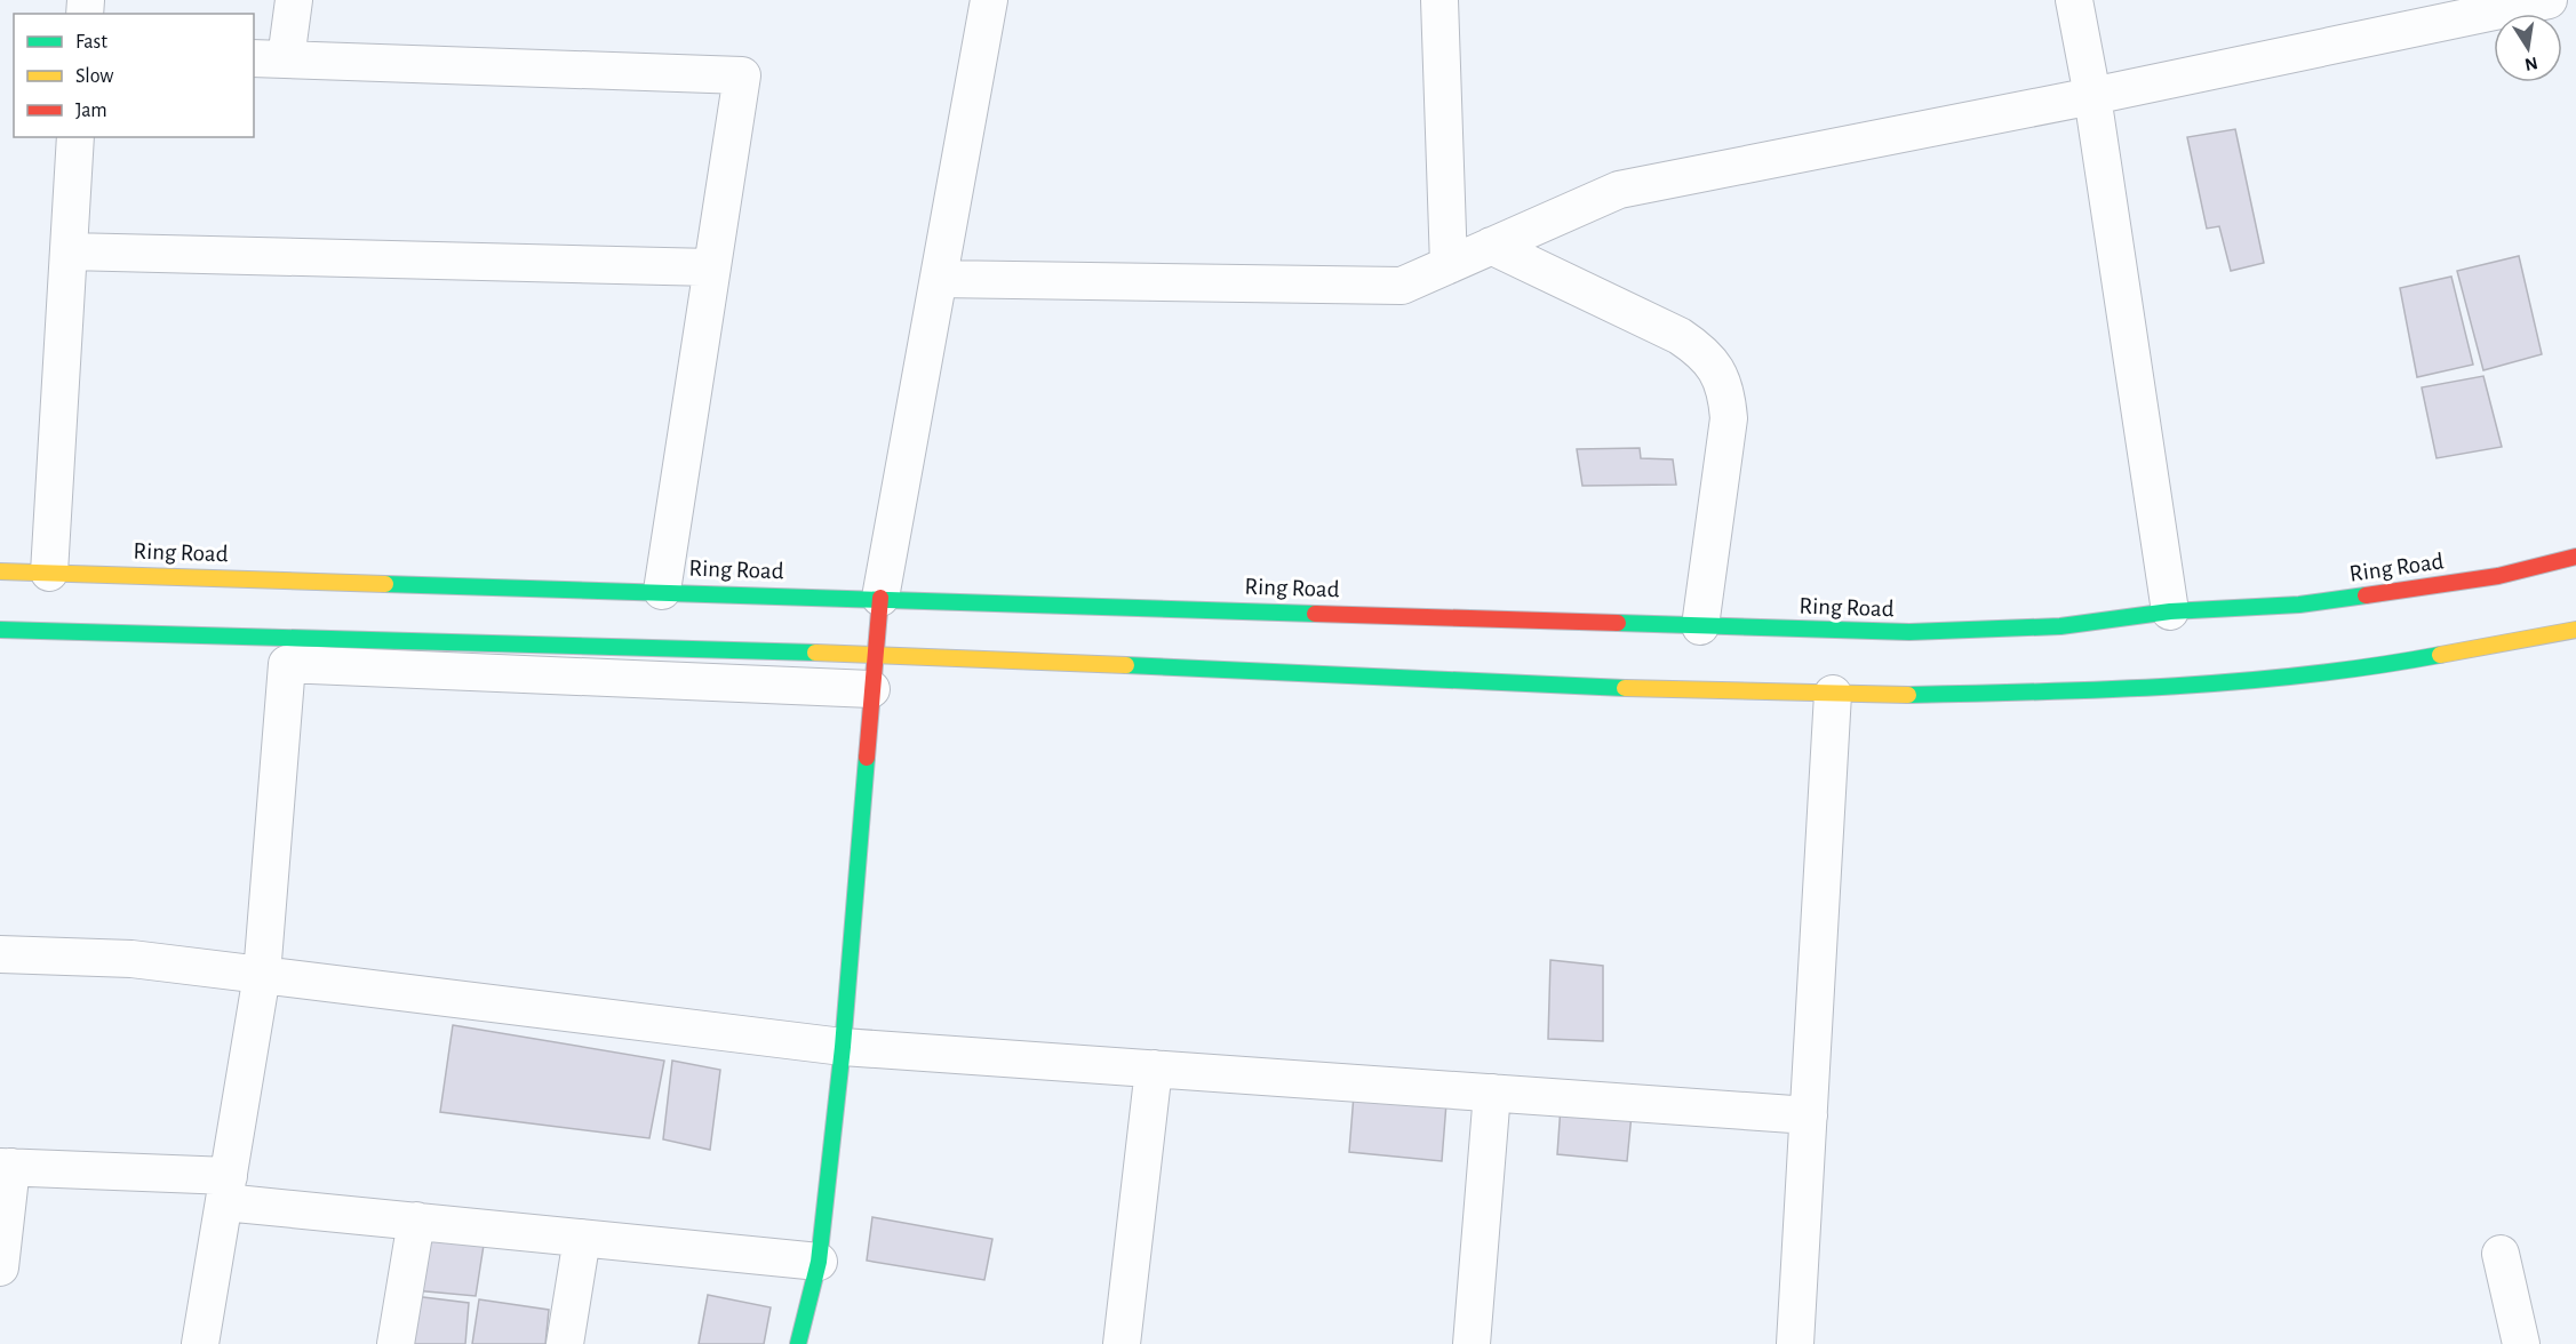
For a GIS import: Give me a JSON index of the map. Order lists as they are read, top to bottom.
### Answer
{
  "streets": {
    "main road": ["Ring Road"]
  },
  "legend": ["Fast", "Slow", "Jam"],
  "north": "bottom"
}
